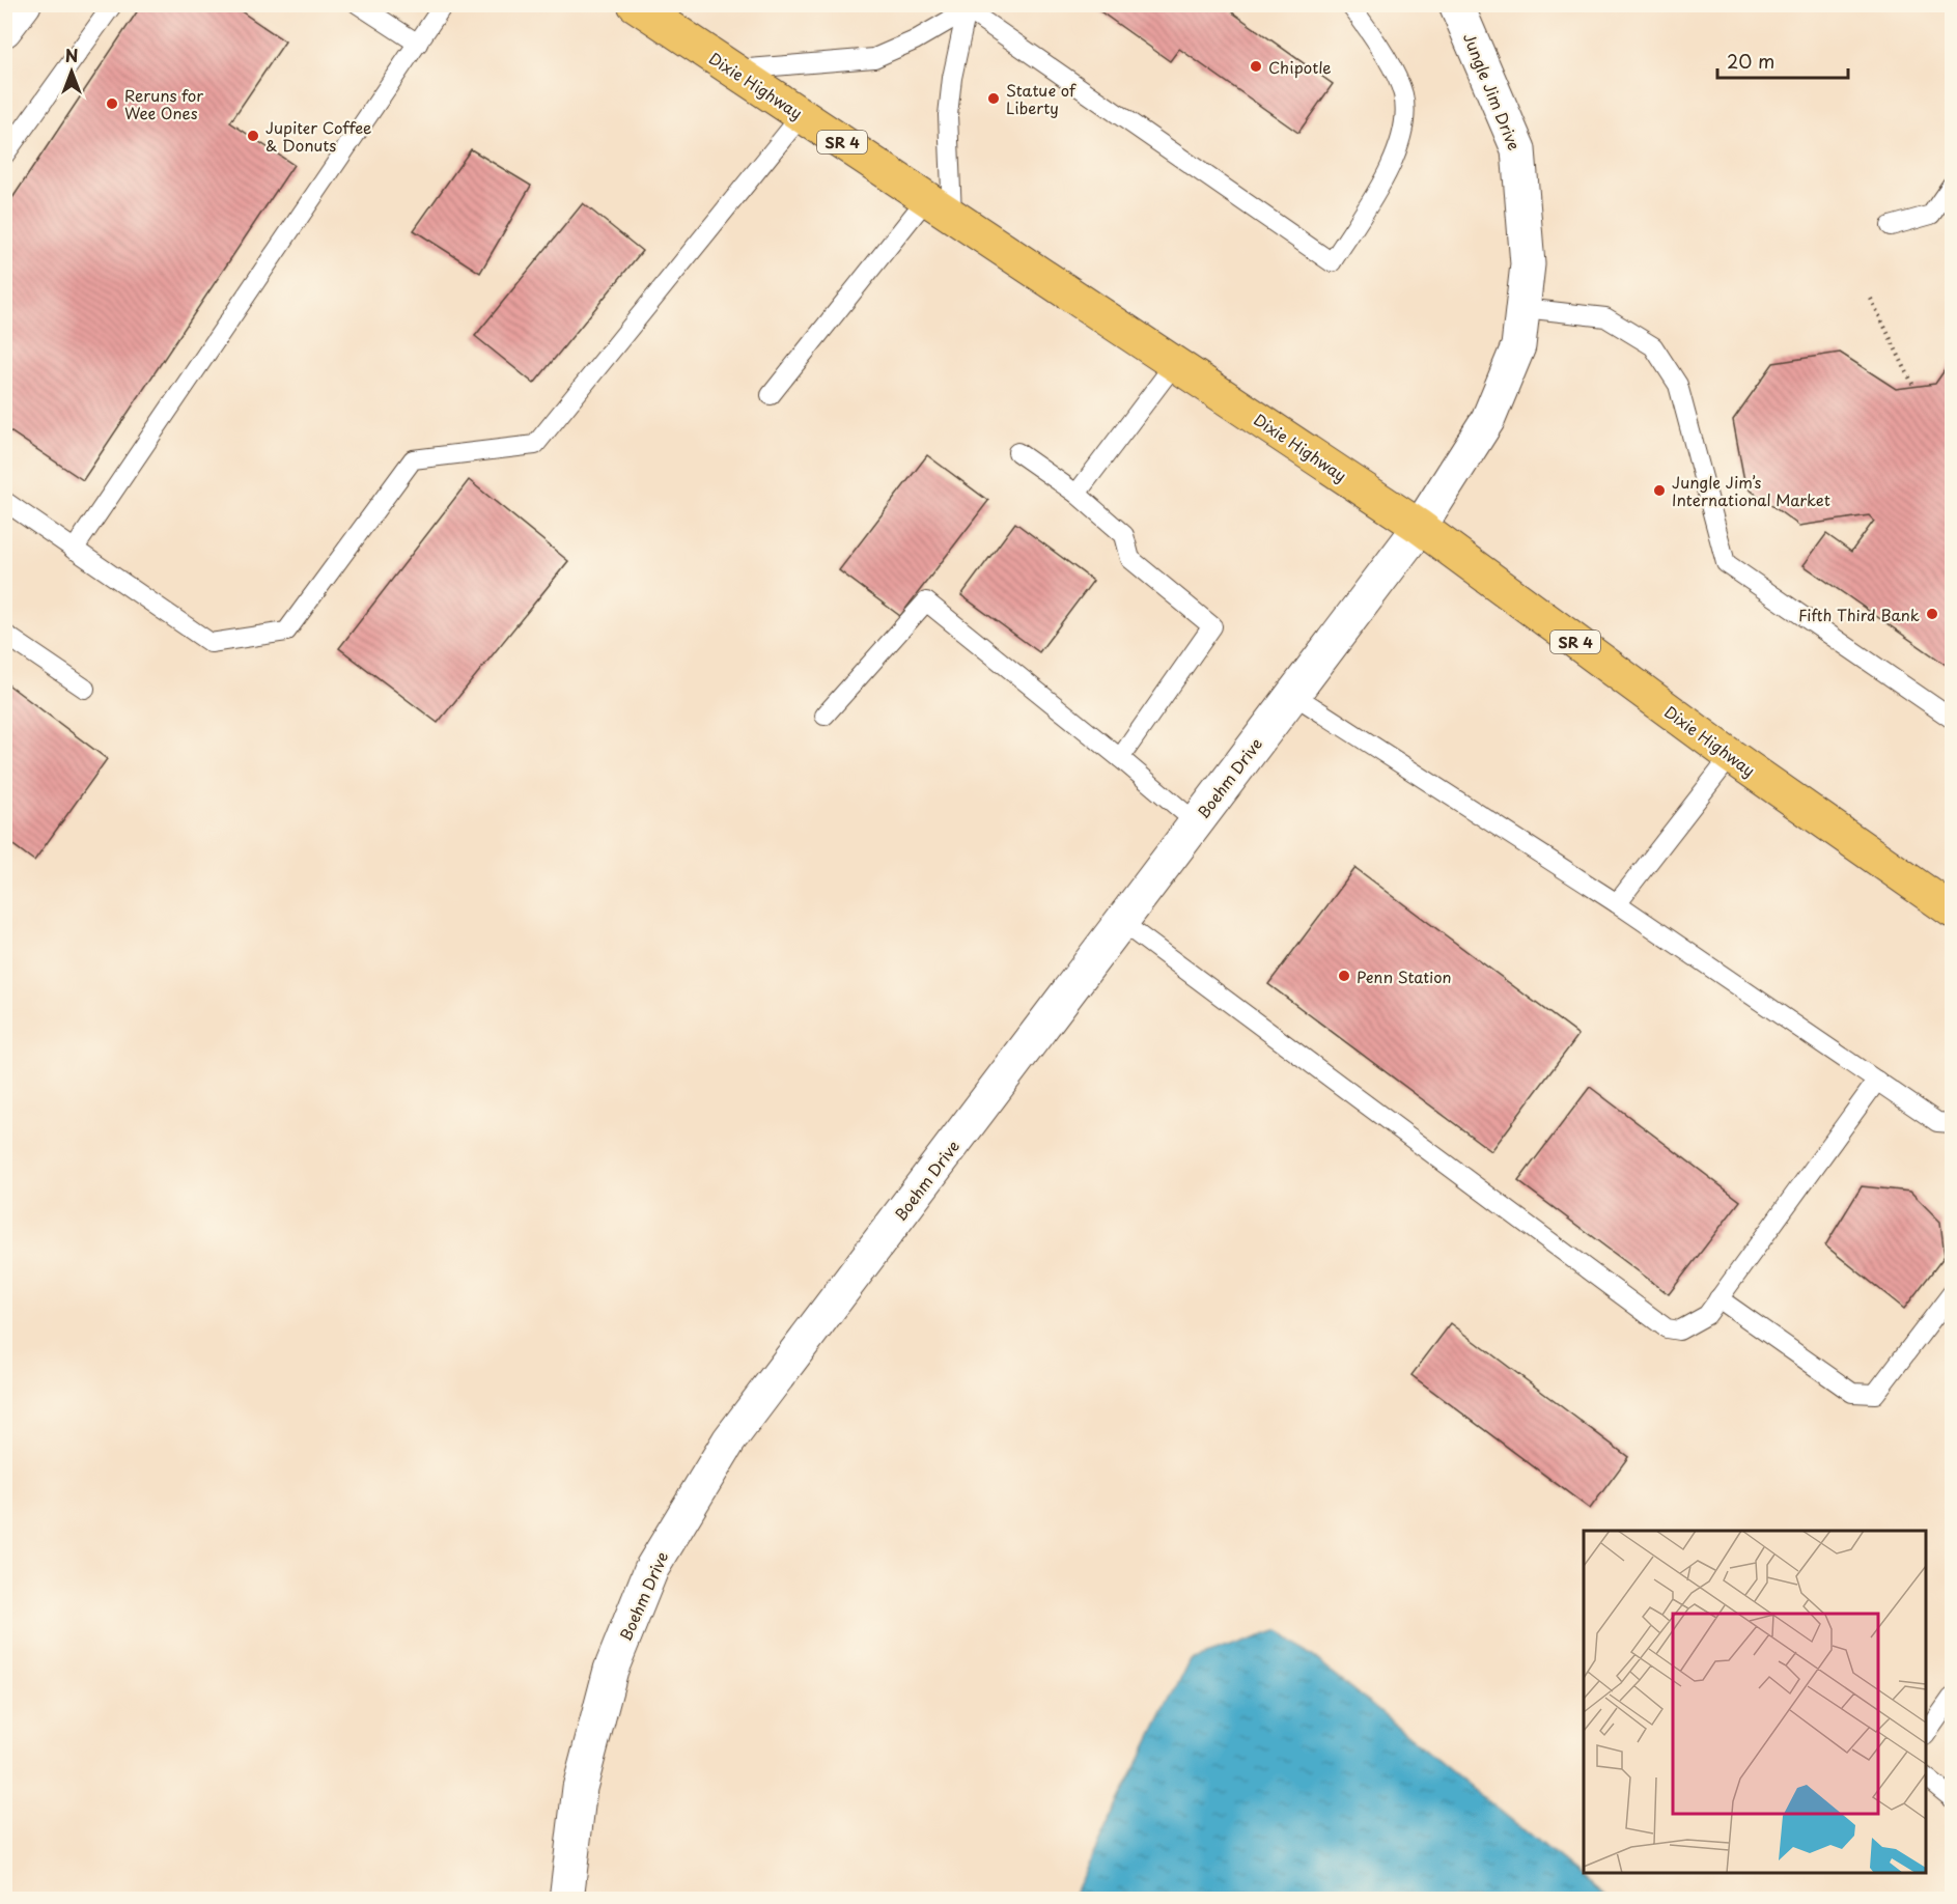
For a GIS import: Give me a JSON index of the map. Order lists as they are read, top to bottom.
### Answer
{
  "streets": {
    "main road": ["Dixie Highway", "SR 4"],
    "street": ["Jungle Jim Drive", "Boehm Drive"]
  },
  "crossings": [
    ["Dixie Highway", "Jungle Jim Drive"],
    ["Dixie Highway", "Boehm Drive"],
    ["Jungle Jim Drive", "Boehm Drive"]
  ],
  "places": [
    "Chipotle",
    "Statue of Liberty",
    "Reruns for Wee Ones",
    "Jupiter Coffee & Donuts",
    "Jungle Jim’s International Market",
    "Fifth Third Bank",
    "Penn Station"
  ],
  "scale_bar": "20 m",
  "north": "top"
}
